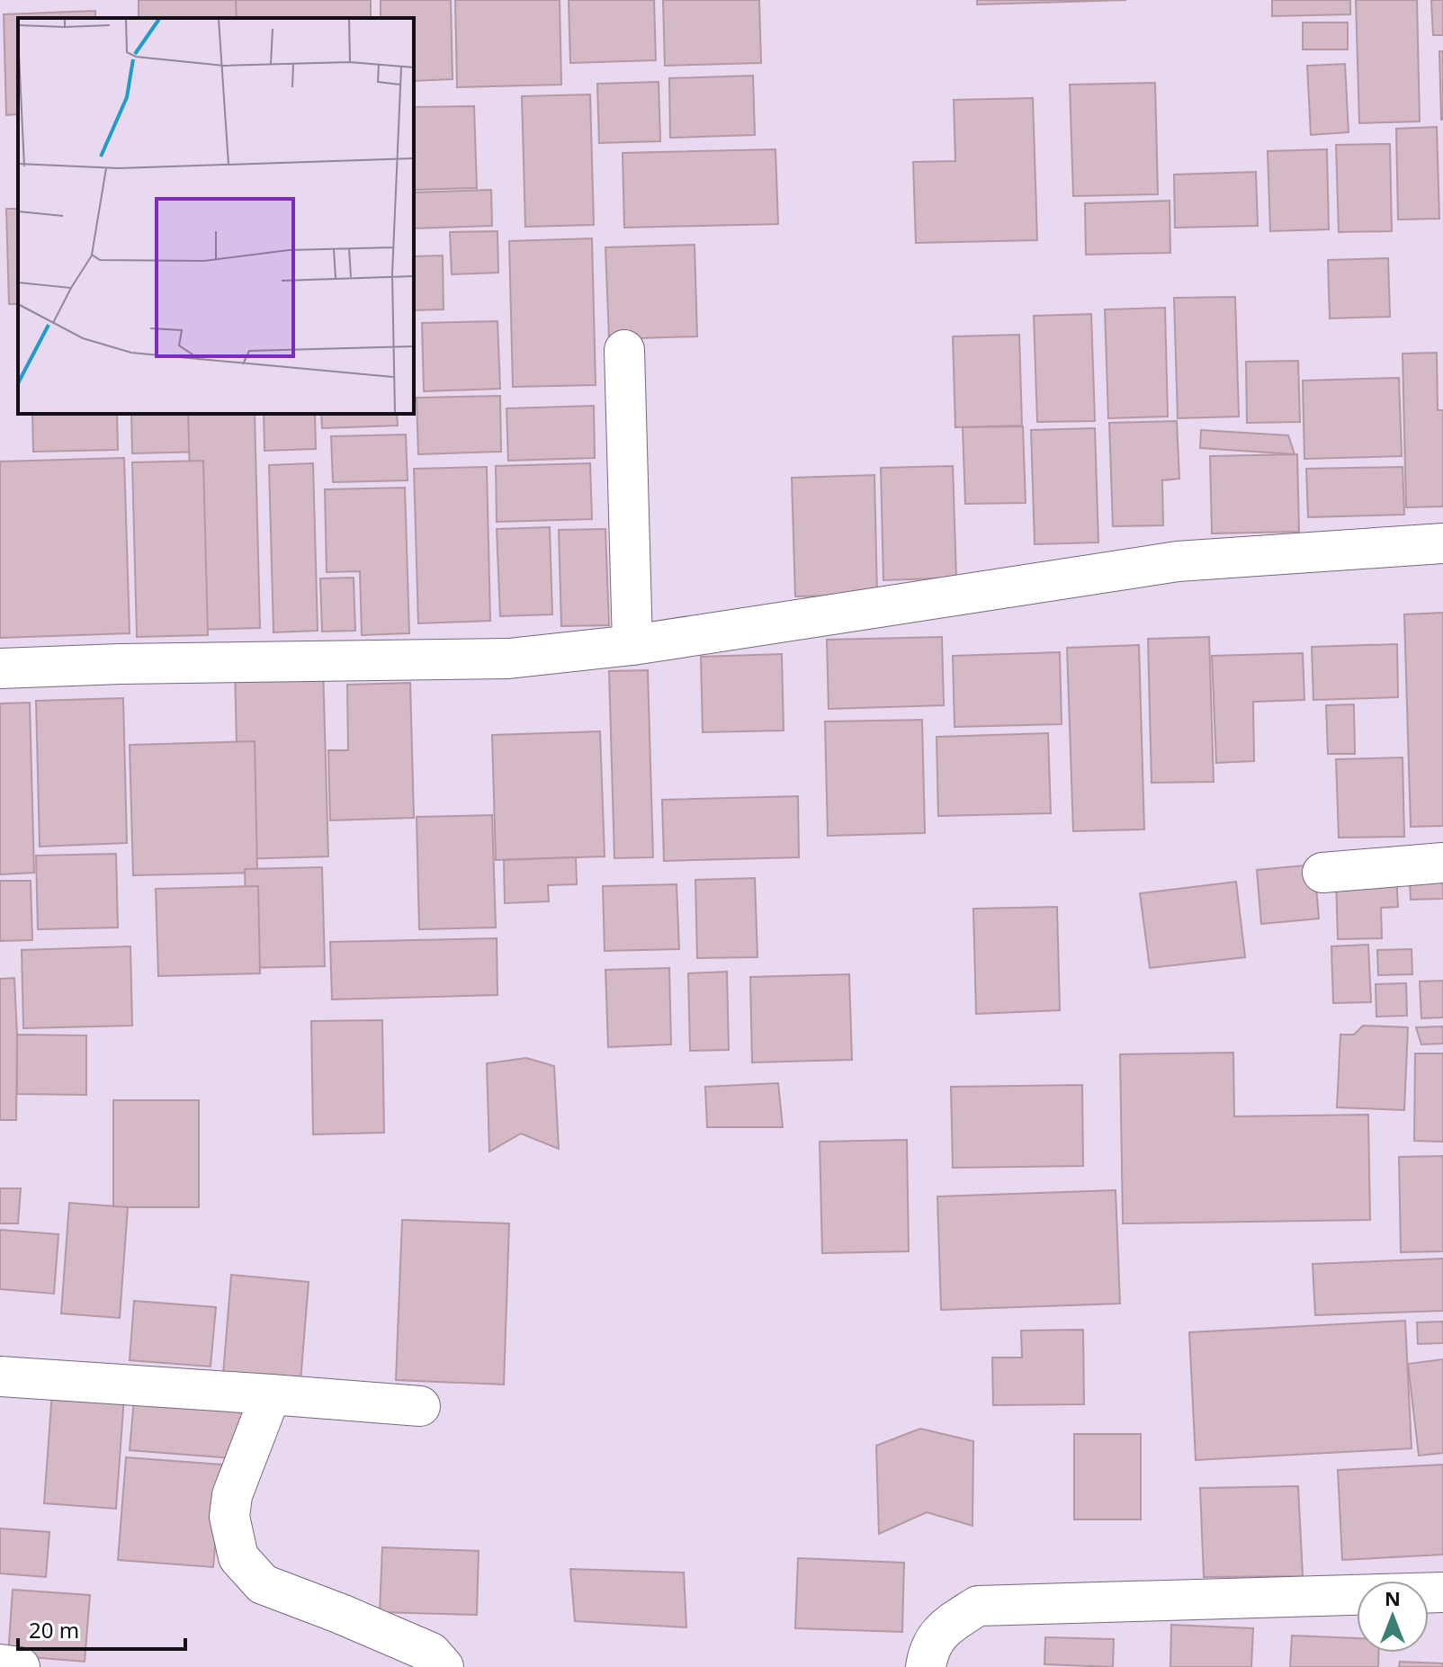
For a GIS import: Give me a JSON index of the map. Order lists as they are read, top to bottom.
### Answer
{
  "scale_bar": "20 m",
  "north": "top"
}
